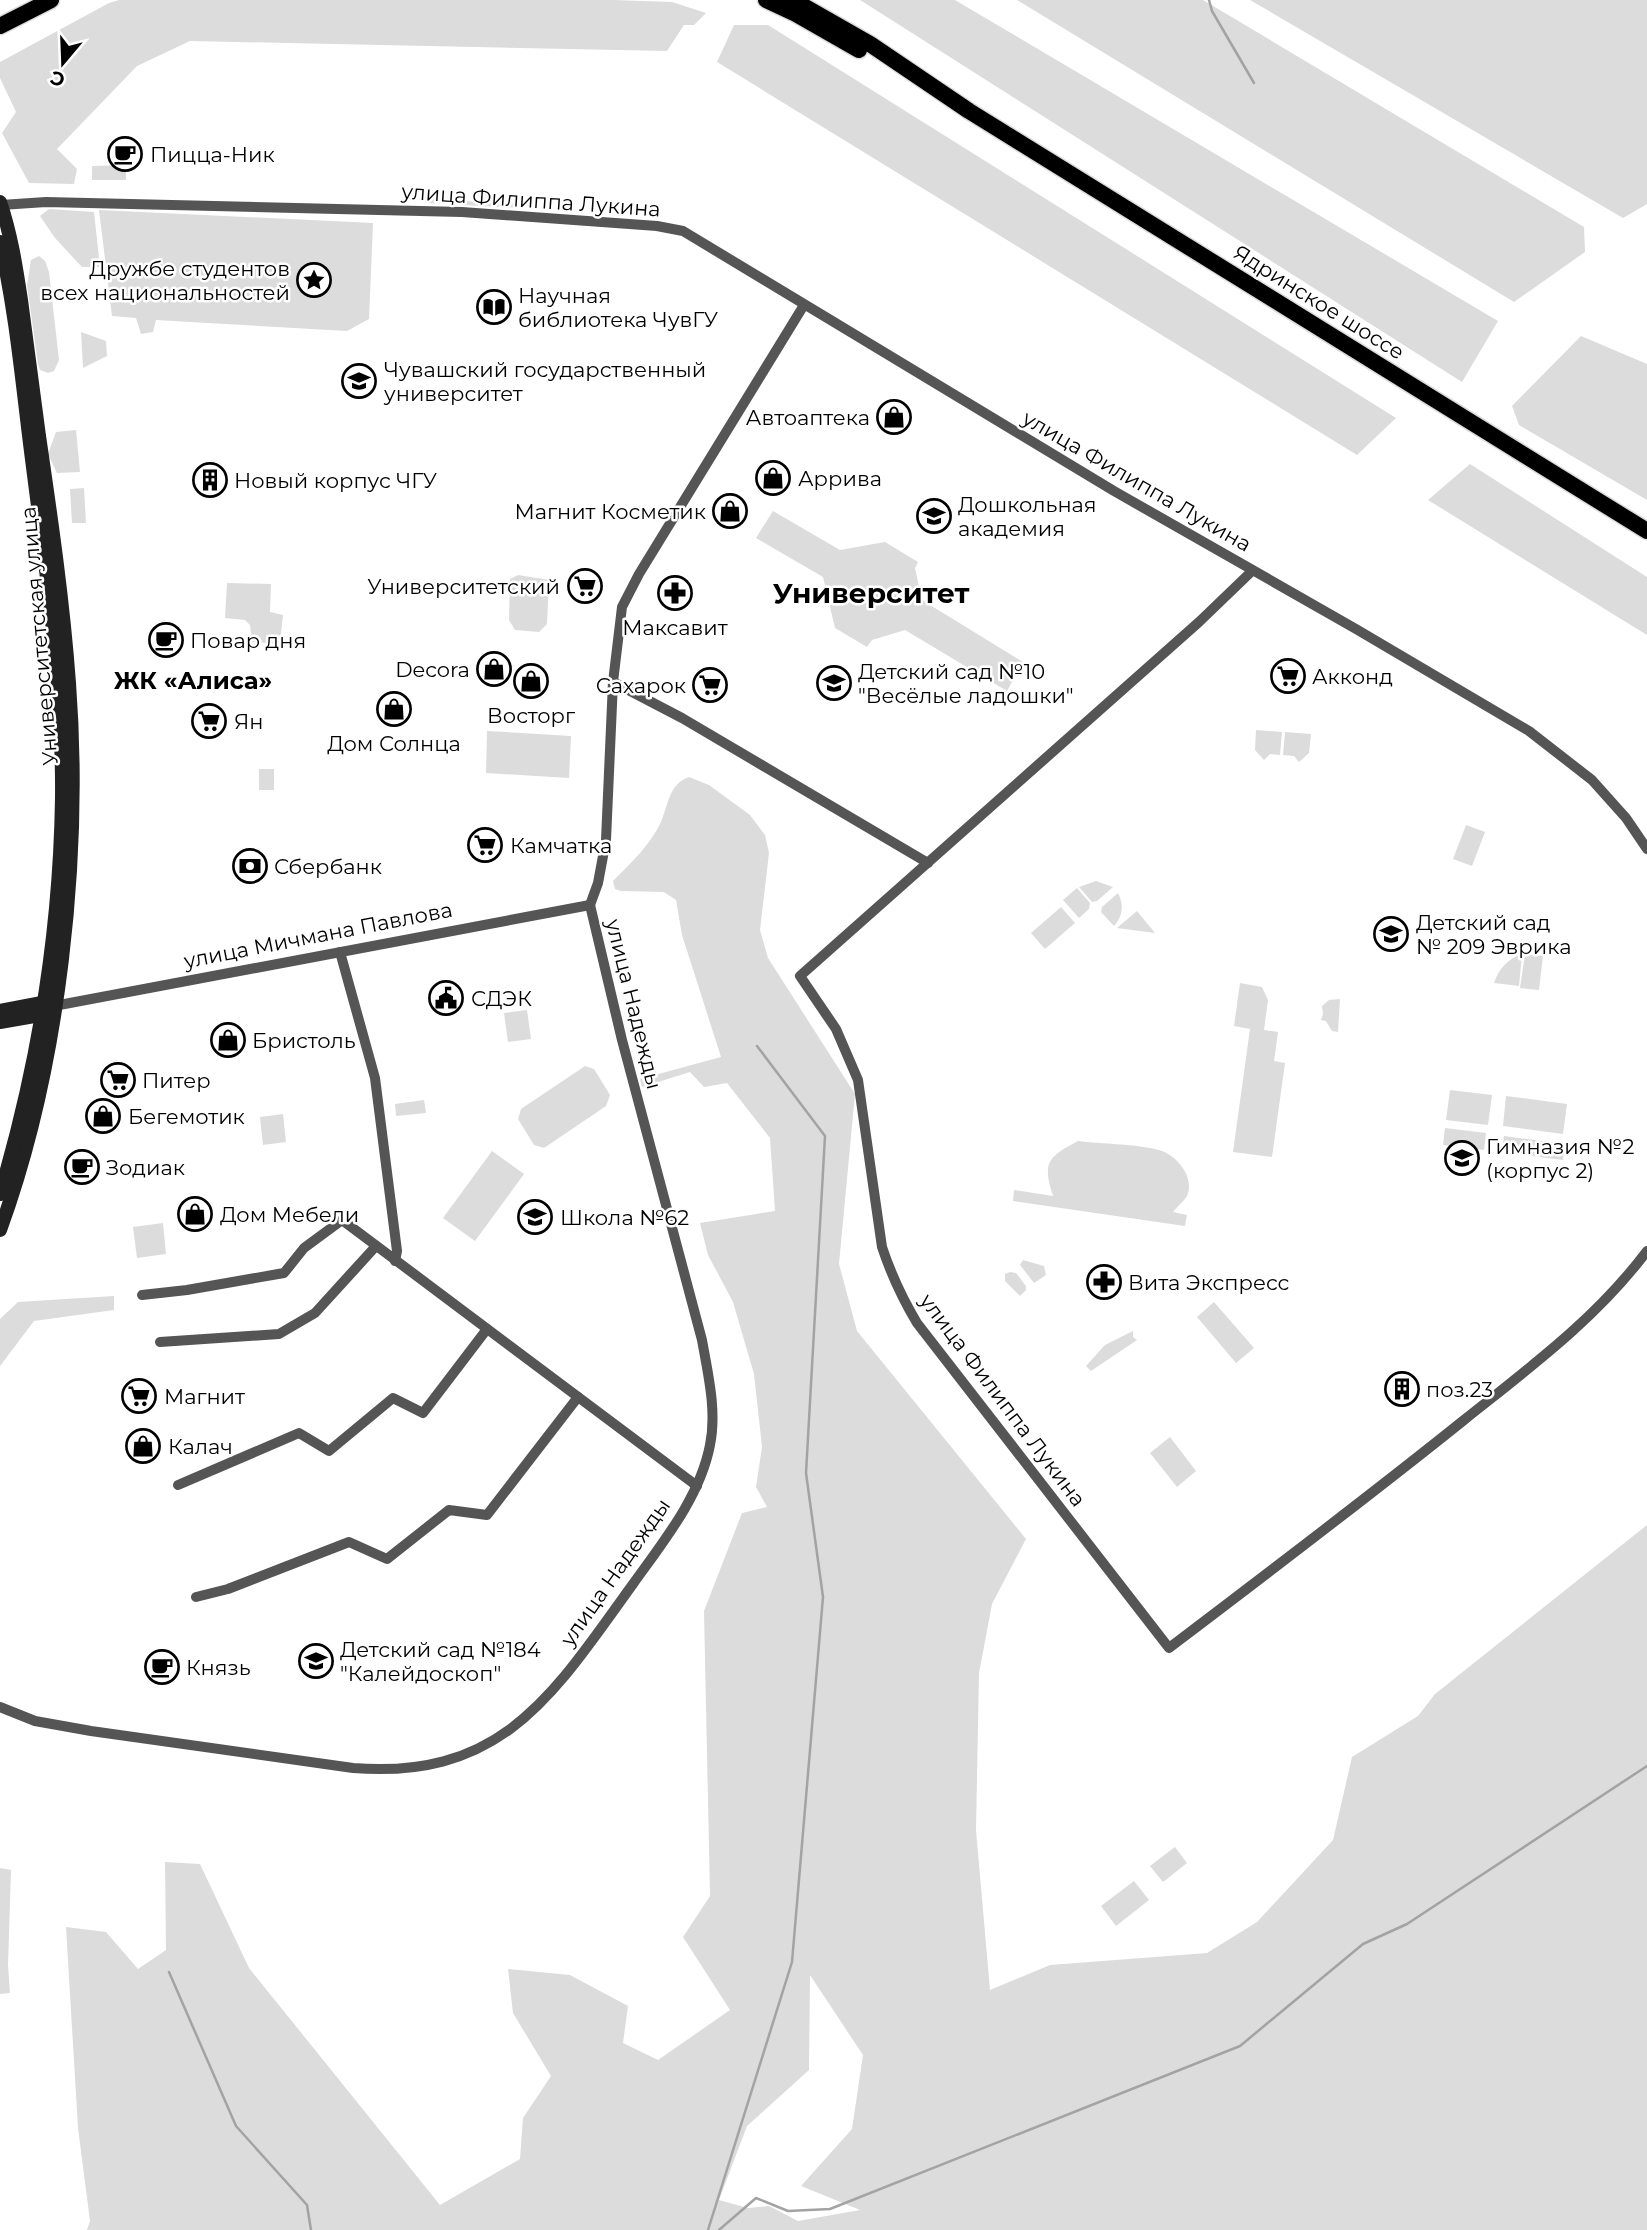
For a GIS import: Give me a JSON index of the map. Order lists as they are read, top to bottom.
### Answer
{
  "streets": {
    "main road": ["Ядринское шоссе", "Университетская улица", "улица Мичмана Павлова"],
    "street": ["улица Филиппа Лукина", "улица Надежды"]
  },
  "crossings": [
    ["улица Филиппа Лукина", "Университетская улица"],
    ["Университетская улица", "улица Мичмана Павлова"],
    ["улица Мичмана Павлова", "улица Надежды"]
  ],
  "districts": ["Университет", "ЖК «Алиса»"],
  "places": {
    "cafe": [
      "Пицца-Ник",
      "Повар дня",
      "Зодиак",
      "Князь"
    ],
    "place": ["Дружбе студентов всех национальностей"],
    "library": ["Научная библиотека ЧувГУ"],
    "school or university": [
      "Чувашский государственный университет",
      "Дошкольная академия",
      "Детский сад №10 \"Весёлые ладошки\"",
      "Детский сад № 209 Эврика",
      "Гимназия №2 (корпус 2)",
      "Школа №62",
      "Детский сад №184 \"Калейдоскоп\""
    ],
    "shop": [
      "Автоаптека",
      "Аррива",
      "Магнит Косметик",
      "Decora",
      "Восторг",
      "Дом Солнца",
      "Бристоль",
      "Бегемотик",
      "Дом Мебели",
      "Калач"
    ],
    "building": ["Новый корпус ЧГУ", "поз.23"],
    "supermarket": [
      "Университетский",
      "Акконд",
      "Сахарок",
      "Ян",
      "Камчатка",
      "Питер",
      "Магнит"
    ],
    "pharmacy": ["Максавит", "Вита Экспресс"],
    "bank": ["Сбербанк"],
    "public building": ["СДЭК"]
  },
  "north": "bottom"
}
